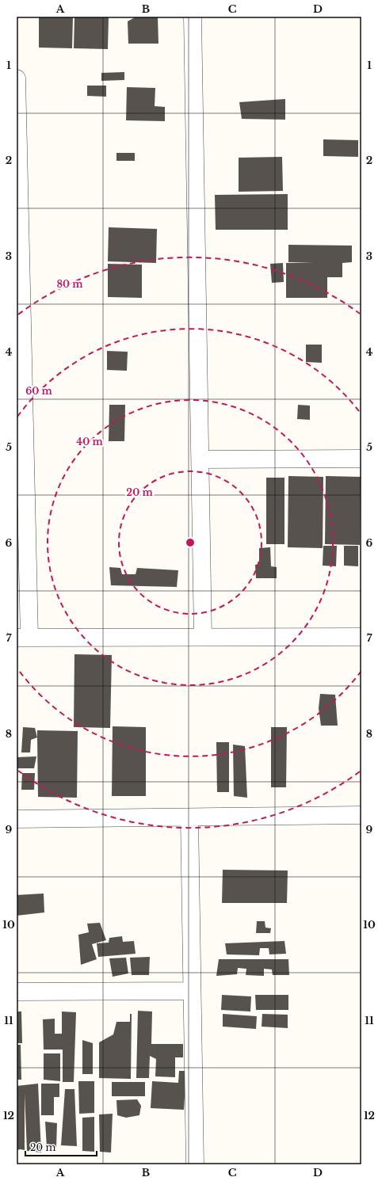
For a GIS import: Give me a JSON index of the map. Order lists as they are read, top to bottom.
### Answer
{
  "scale_bar": "20 m",
  "grid": {
    "columns": [
      "A",
      "B",
      "C",
      "D"
    ],
    "rows": [
      "1",
      "2",
      "3",
      "4",
      "5",
      "6",
      "7",
      "8",
      "9",
      "10",
      "11",
      "12"
    ]
  },
  "rings": [
    "80 m",
    "60 m",
    "40 m",
    "20 m"
  ]
}
